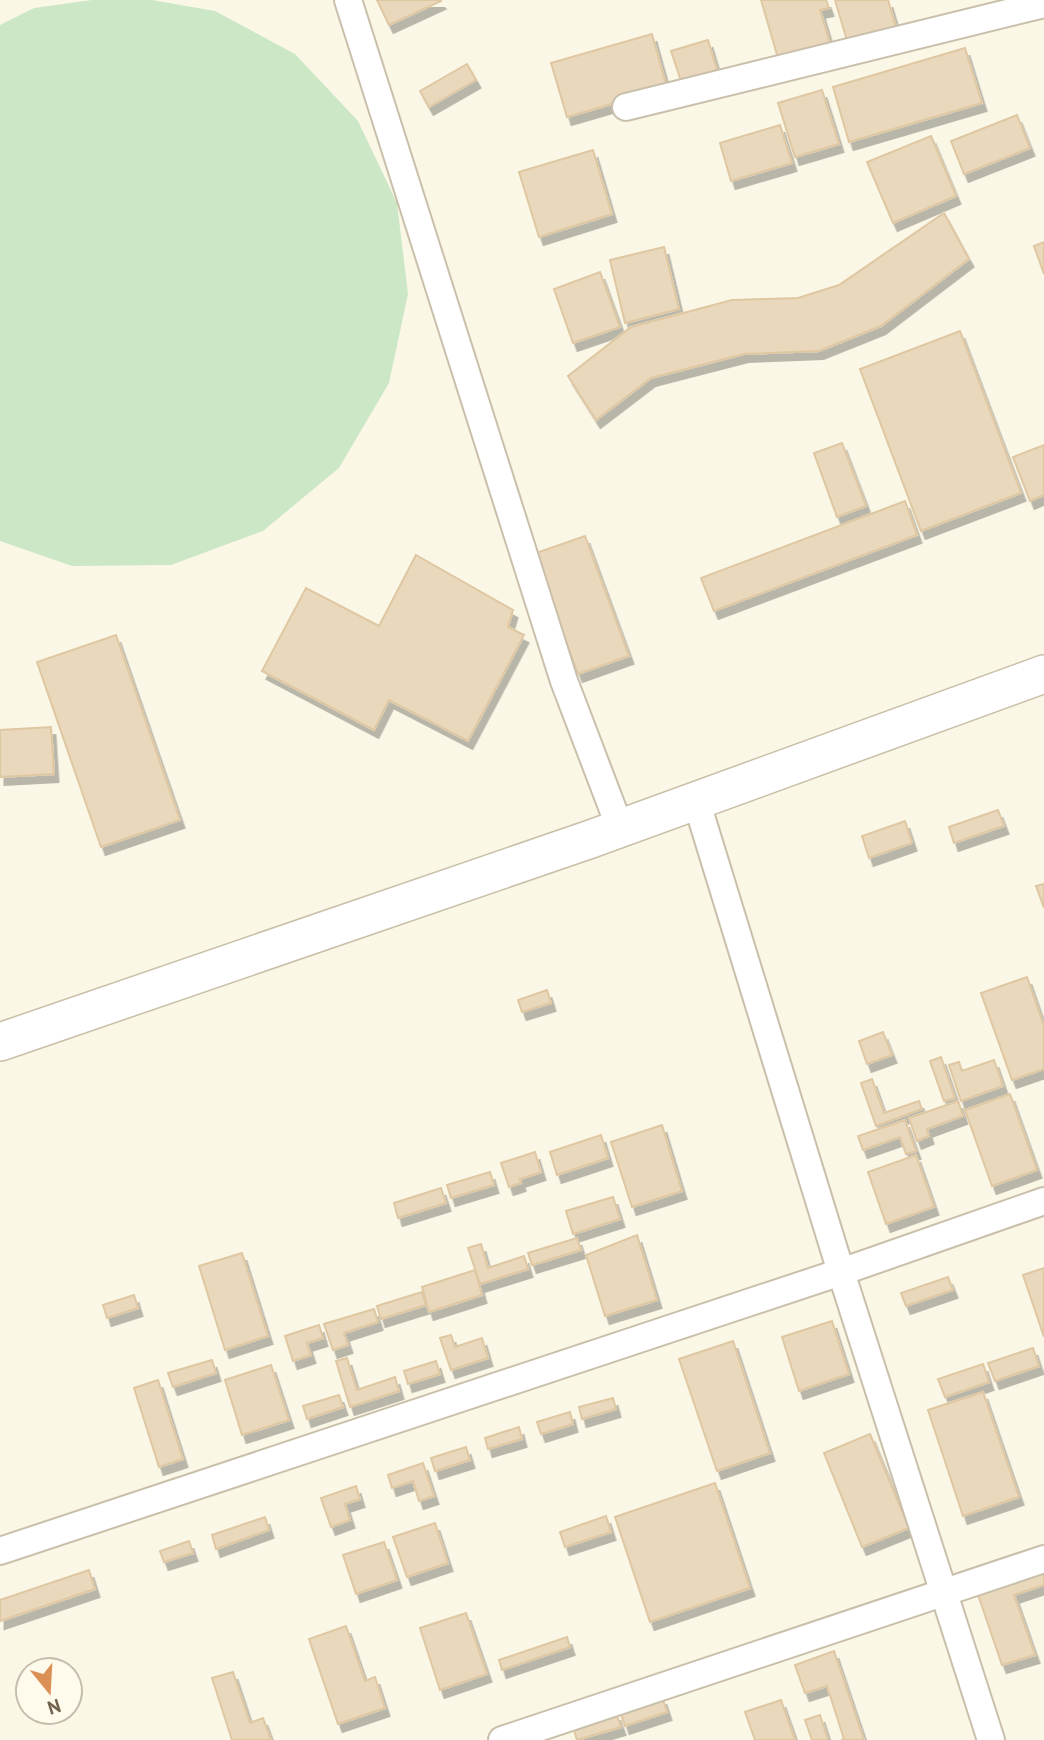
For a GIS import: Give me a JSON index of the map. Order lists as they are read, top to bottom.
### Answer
{
  "north": "bottom"
}
